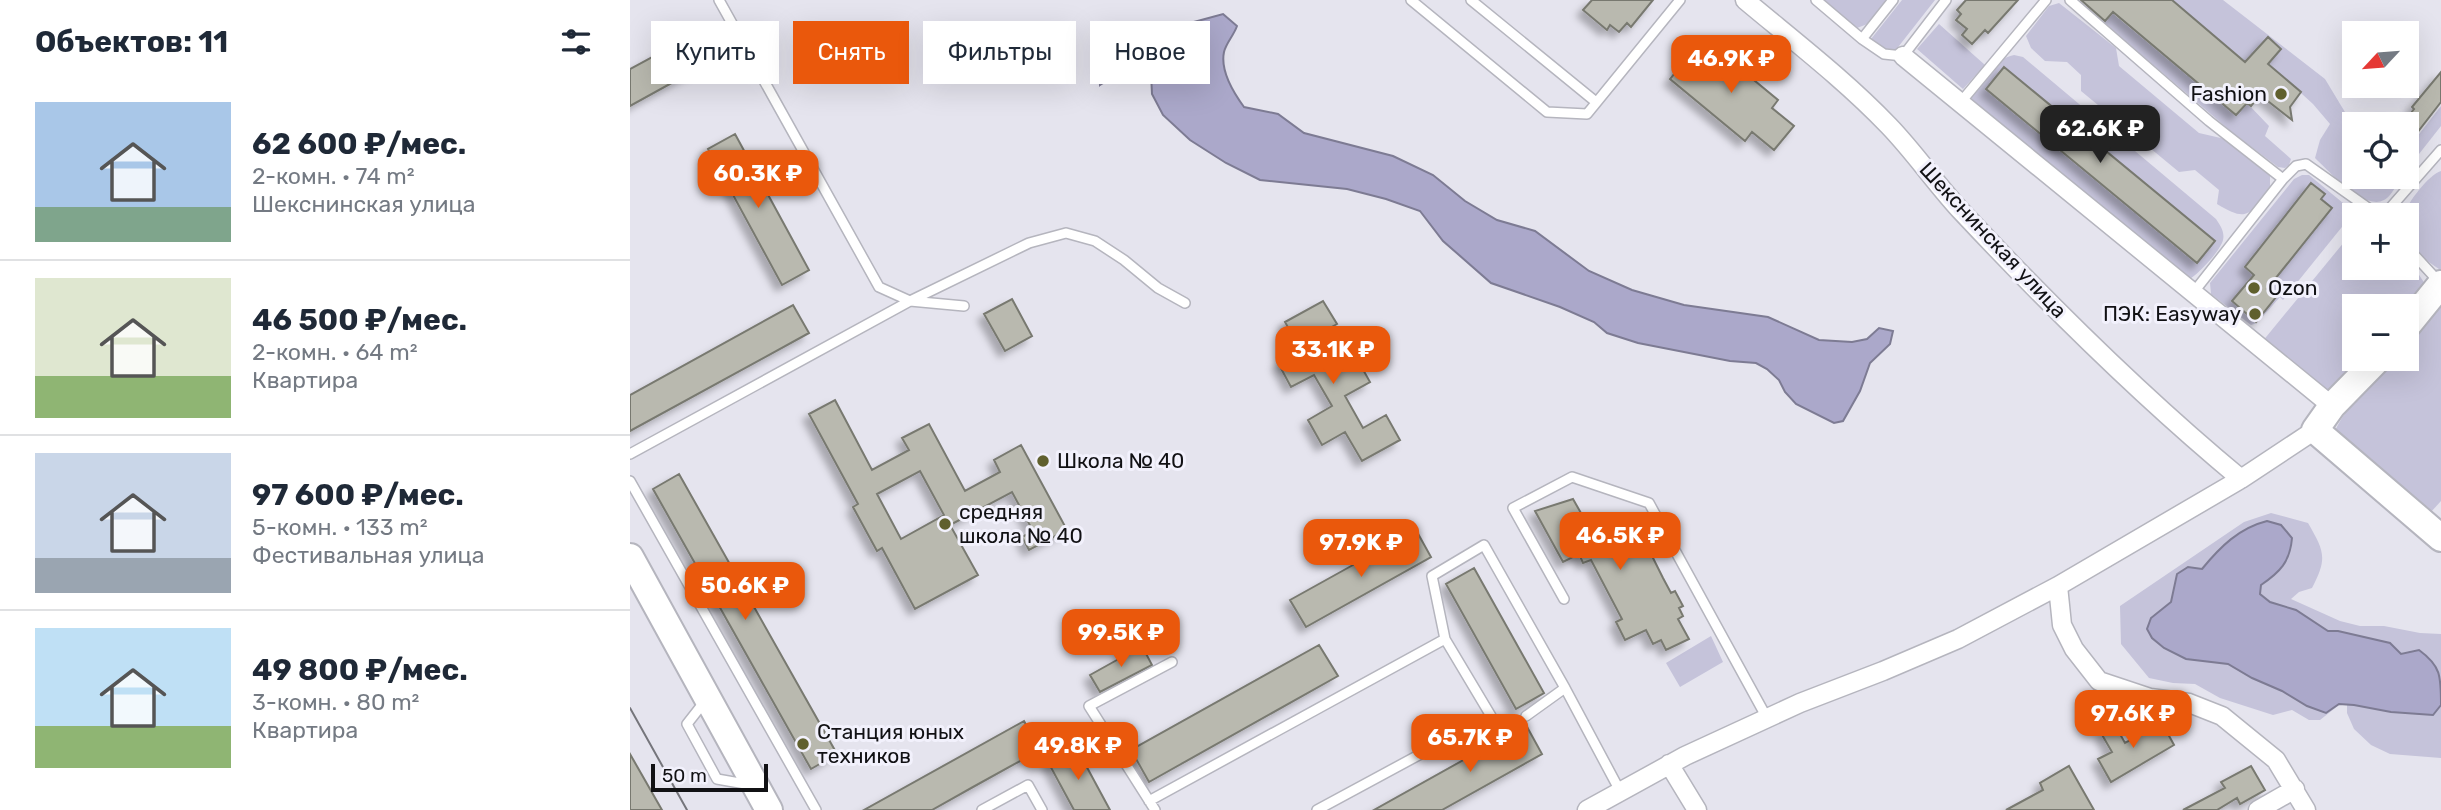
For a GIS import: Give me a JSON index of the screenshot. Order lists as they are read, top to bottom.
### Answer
{
  "streets": {
    "street": ["Шекснинская улица"]
  },
  "places": [
    "Fashion",
    "Ozon",
    "ПЭК: Easyway",
    "Школа № 40",
    "средняя школа № 40",
    "Станция юных техников"
  ],
  "scale_bar": "50 m",
  "north": "bottom left",
  "page": {
    "heading": "Объектов: 11",
    "map_buttons": ["+", "−"],
    "chip": [
      "Купить",
      "Снять",
      "Фильтры",
      "Новое"
    ],
    "price": [
      "46.9K ₽",
      "62.6K ₽",
      "60.3K ₽",
      "33.1K ₽",
      "46.5K ₽",
      "97.9K ₽",
      "50.6K ₽",
      "99.5K ₽",
      "97.6K ₽",
      "65.7K ₽",
      "49.8K ₽"
    ],
    "list": [
      {
        "name": "62 600 ₽/мес.",
        "note": "2-комн. · 74 m² · Шекснинская улица"
      },
      {
        "name": "46 500 ₽/мес.",
        "note": "2-комн. · 64 m² · Квартира"
      },
      {
        "name": "97 600 ₽/мес.",
        "note": "5-комн. · 133 m² · Фестивальная улица"
      },
      {
        "name": "49 800 ₽/мес.",
        "note": "3-комн. · 80 m² · Квартира"
      }
    ],
    "scale": "50 m"
  }
}
